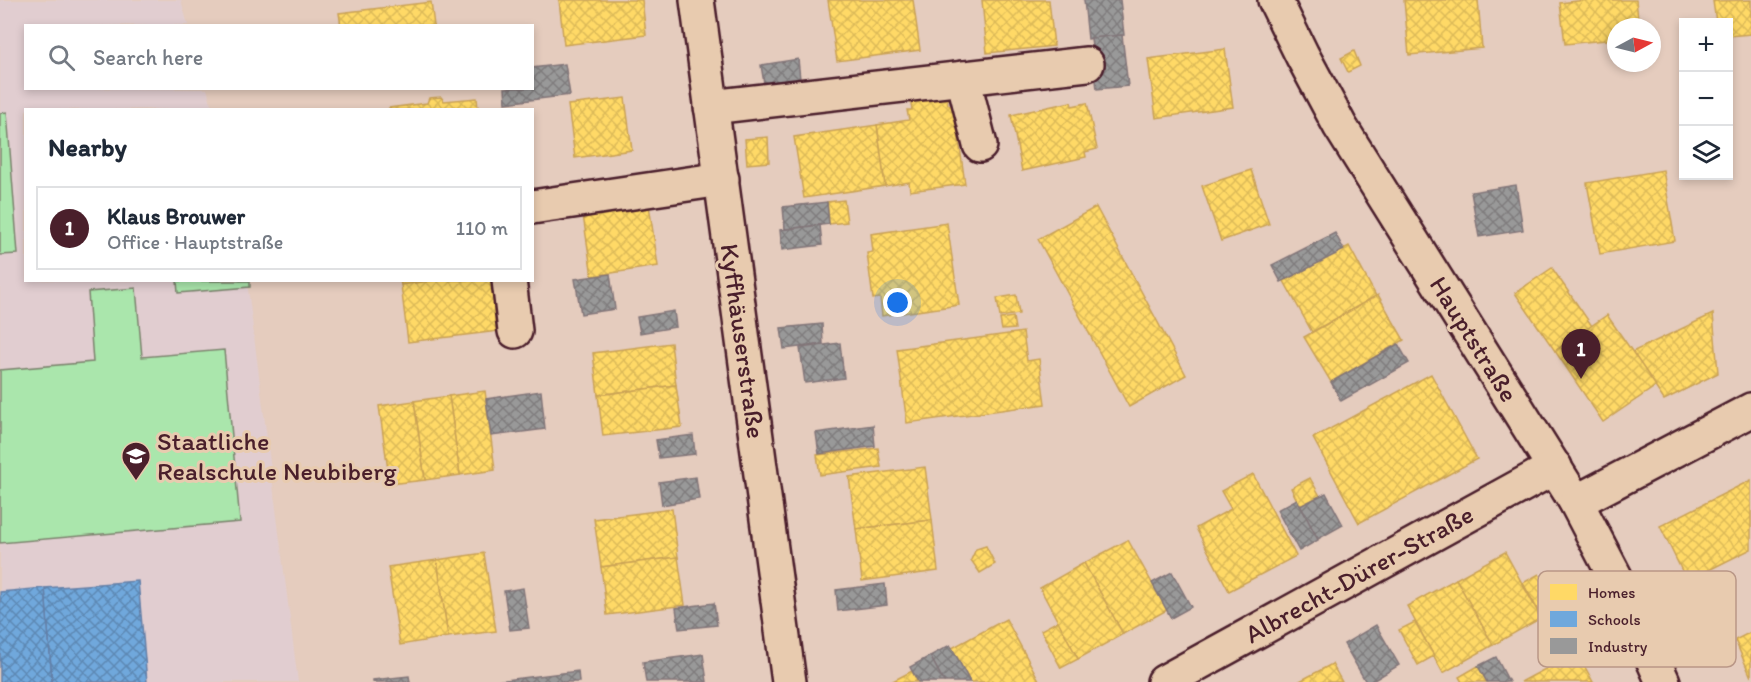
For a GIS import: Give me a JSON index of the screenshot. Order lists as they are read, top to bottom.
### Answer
{
  "streets": {
    "street": ["Hauptstraße", "Kyffhäuserstraße", "Albrecht-Dürer-Straße"]
  },
  "crossings": [
    ["Hauptstraße", "Albrecht-Dürer-Straße"]
  ],
  "places": {
    "school or university": ["Staatliche Realschule Neubiberg"]
  },
  "legend": ["Homes", "Schools", "Industry"],
  "north": "right",
  "page": {
    "map_buttons": ["+", "−"],
    "search": "Search here",
    "heading": "Nearby",
    "list": [
      {
        "mark": "1",
        "name": "Klaus Brouwer",
        "note": "Office · Hauptstraße",
        "value": "110 m"
      }
    ],
    "pins": "1"
  }
}
